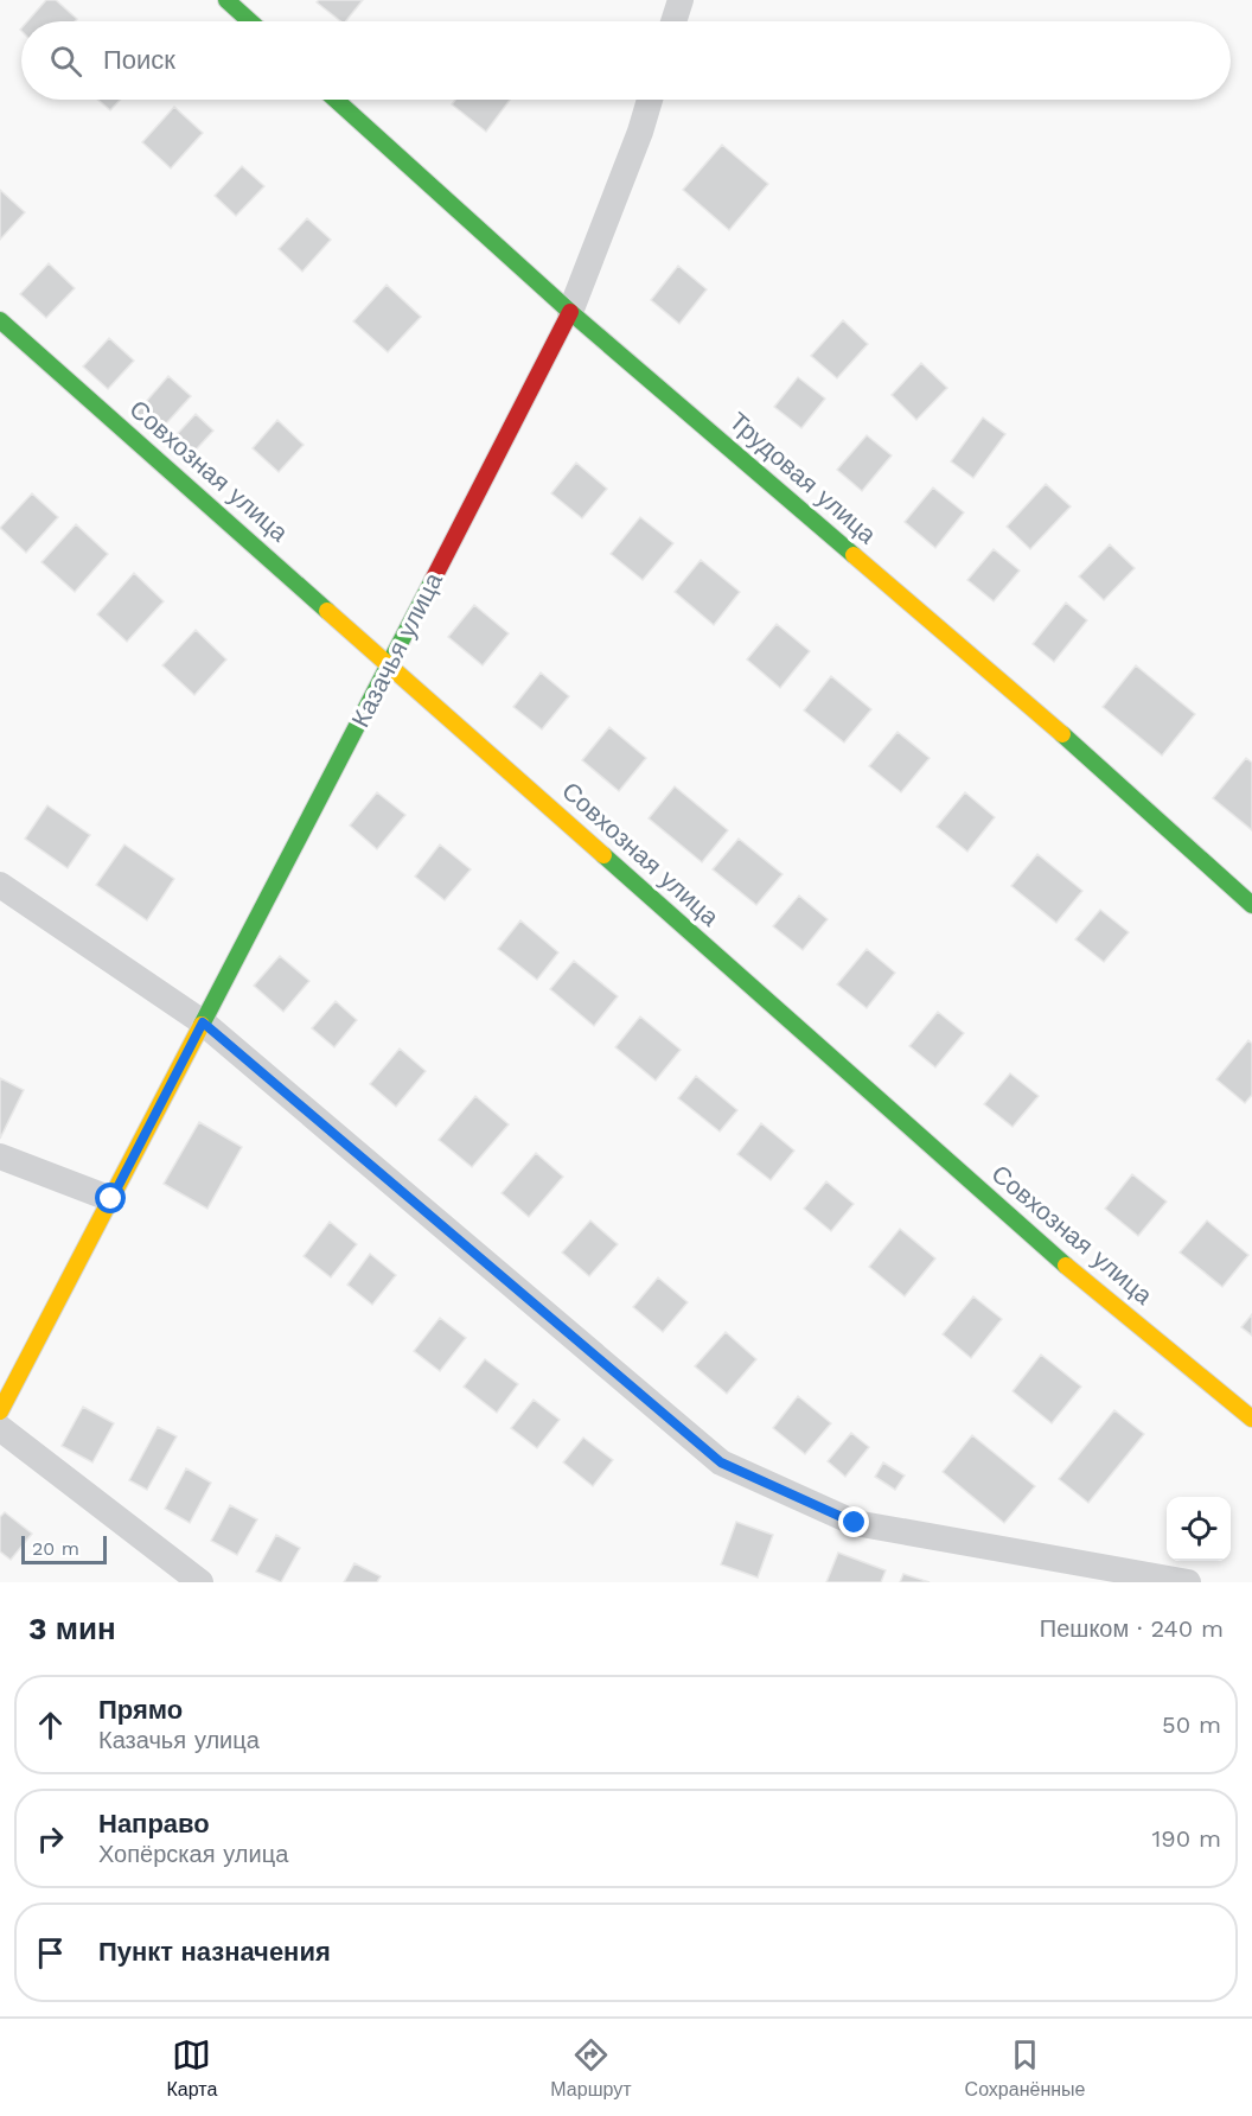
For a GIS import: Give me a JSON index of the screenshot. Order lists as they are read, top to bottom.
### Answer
{
  "streets": {
    "street": ["Совхозная улица", "Трудовая улица", "Казачья улица"]
  },
  "crossings": [
    ["Совхозная улица", "Казачья улица"],
    ["Трудовая улица", "Казачья улица"]
  ],
  "scale_bar": "20 m",
  "page": {
    "search": "Поиск",
    "scale": "20 m",
    "heading": ["3 мин", "Пешком · 240 m"],
    "list": [
      ["Прямо", "Казачья улица", "50 m"],
      ["Направо", "Хопёрская улица", "190 m"],
      "Пункт назначения"
    ],
    "nav": ["Карта", "Маршрут", "Сохранённые"]
  }
}
